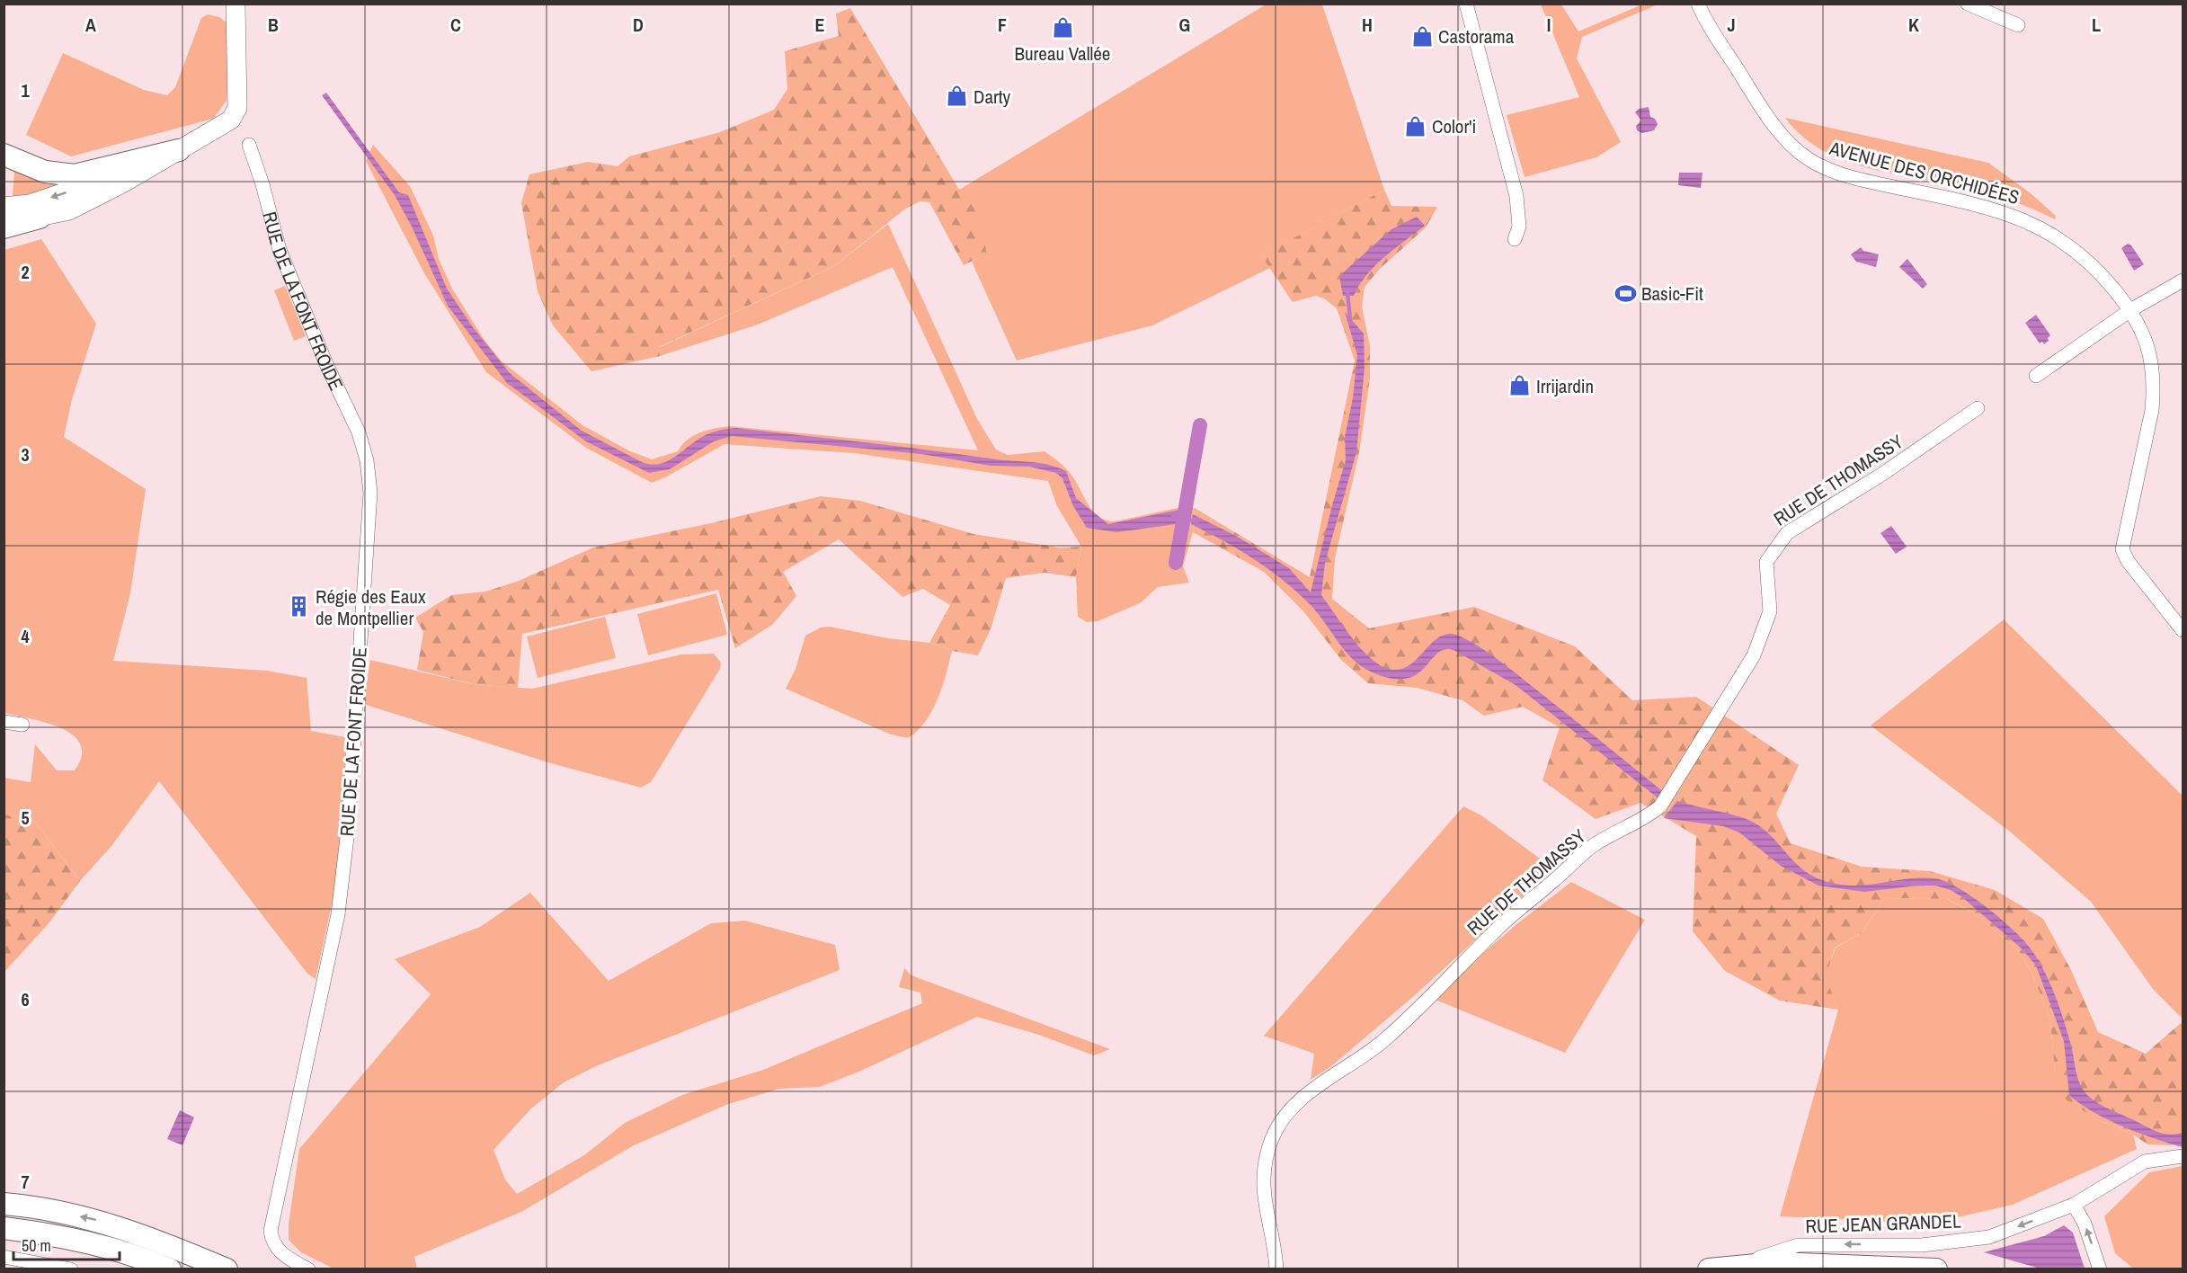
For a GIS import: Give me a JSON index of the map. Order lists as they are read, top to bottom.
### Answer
{
  "streets": {
    "street": [
      "AVENUE DES ORCHIDÉES",
      "RUE DE LA FONT FROIDE",
      "RUE DE THOMASSY",
      "RUE JEAN GRANDEL"
    ]
  },
  "one_way": ["RUE JEAN GRANDEL"],
  "places": {
    "shop": [
      "Bureau Vallée",
      "Castorama",
      "Darty",
      "Color'i",
      "Irrijardin"
    ],
    "sports": ["Basic-Fit"],
    "building": ["Régie des Eaux de Montpellier"]
  },
  "scale_bar": "50 m",
  "grid": {
    "columns": [
      "A",
      "B",
      "C",
      "D",
      "E",
      "F",
      "G",
      "H",
      "I",
      "J",
      "K",
      "L"
    ],
    "rows": [
      "1",
      "2",
      "3",
      "4",
      "5",
      "6",
      "7"
    ]
  }
}
